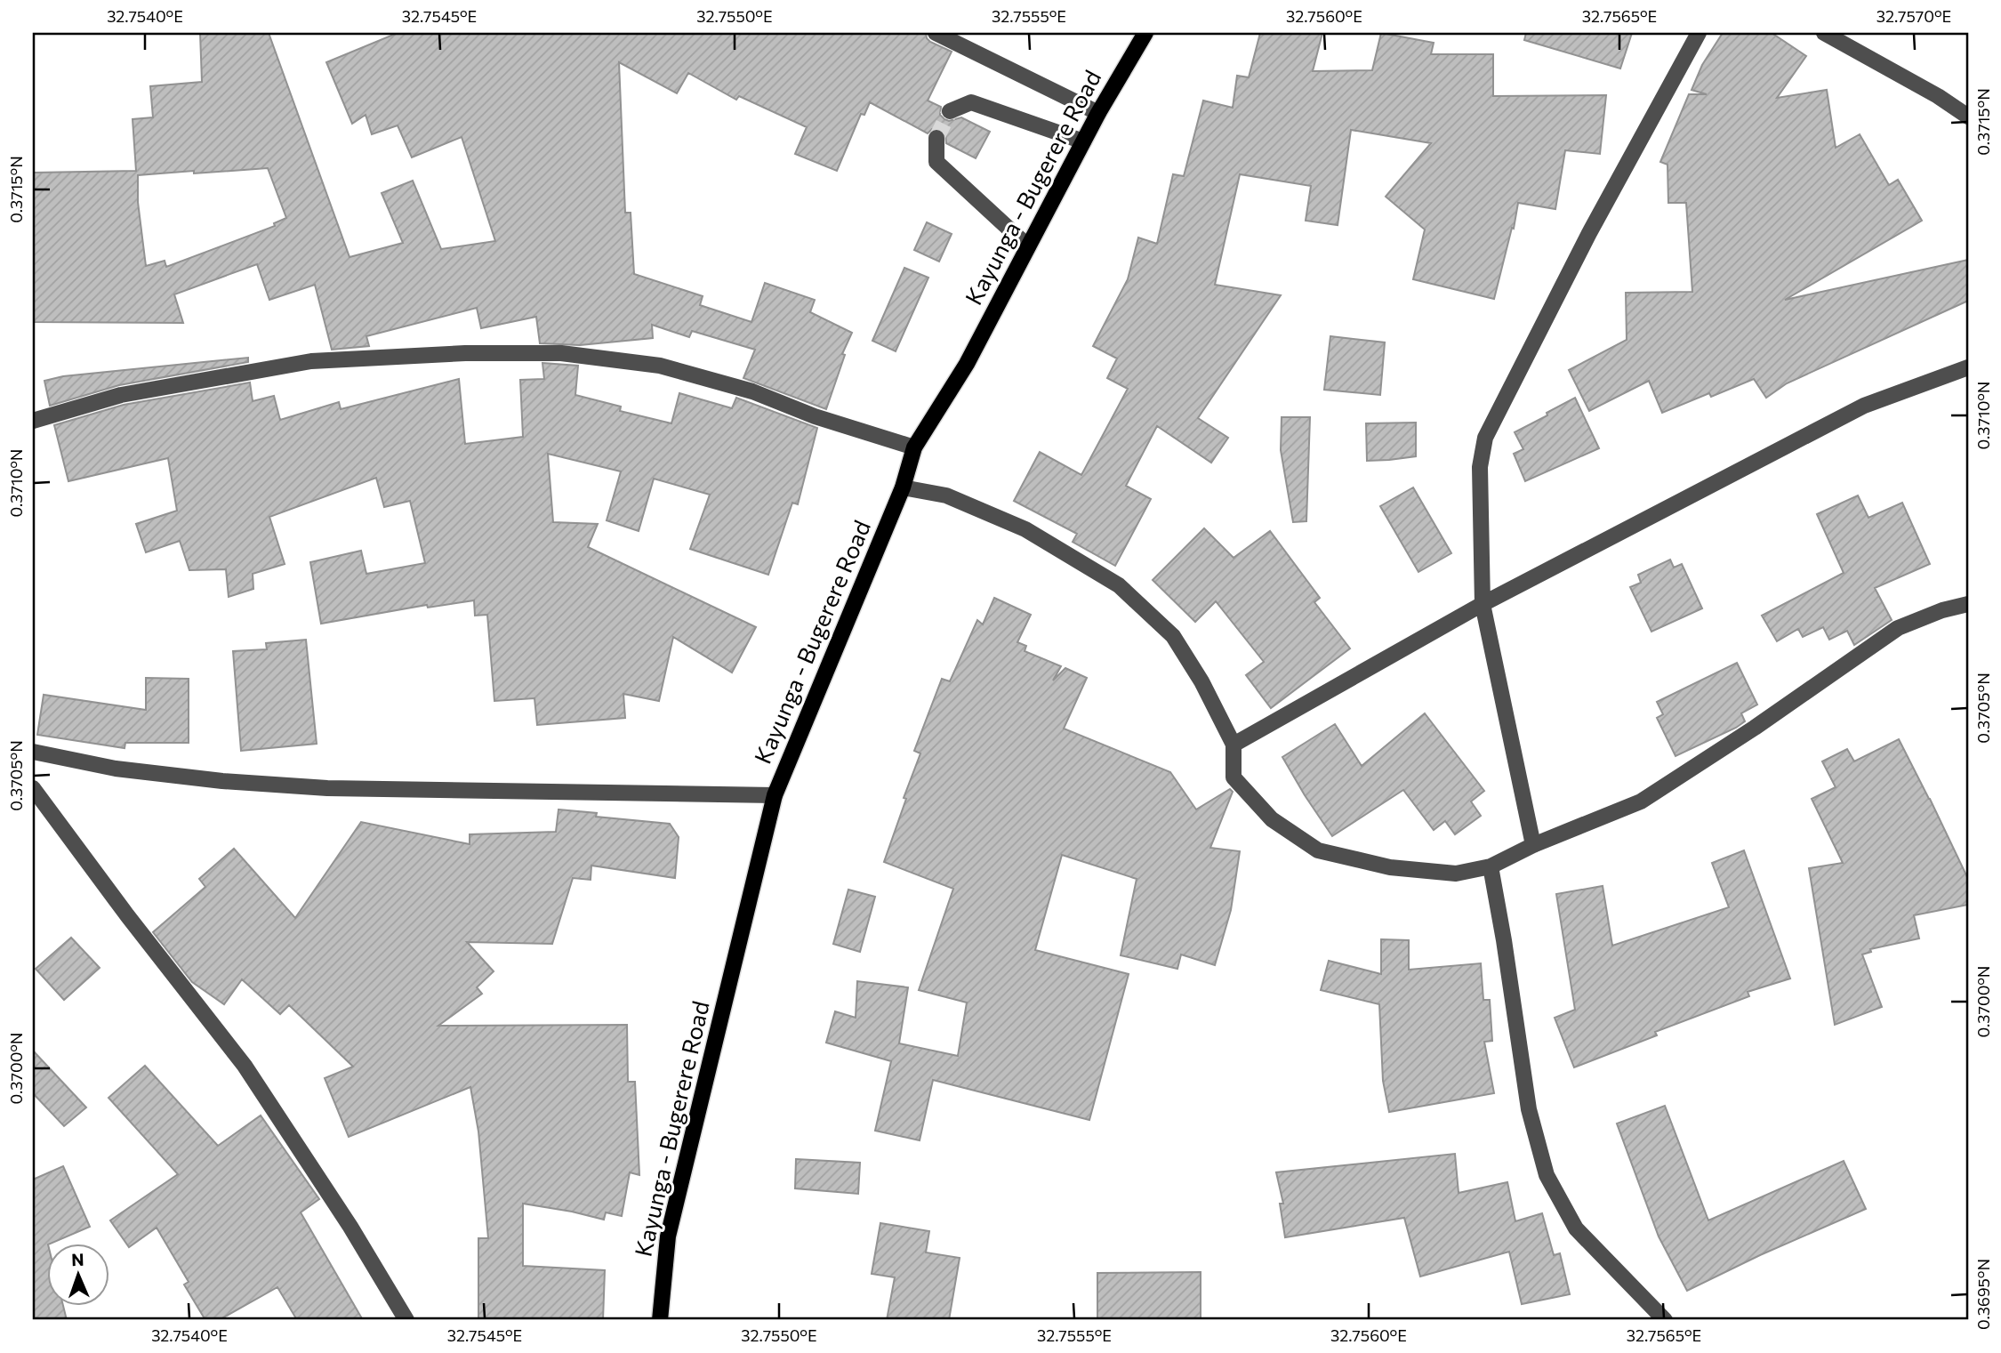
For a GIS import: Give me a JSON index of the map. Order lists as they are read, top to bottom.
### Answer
{
  "streets": {
    "main road": ["Kayunga - Bugerere Road"]
  },
  "north": "top",
  "coordinates": [
    "32.7540°E",
    "32.7545°E",
    "32.7550°E",
    "32.7555°E",
    "32.7560°E",
    "32.7565°E",
    "32.7570°E",
    "0.3715°N",
    "0.3710°N",
    "0.3705°N",
    "0.3700°N",
    "0.3695°N"
  ]
}
